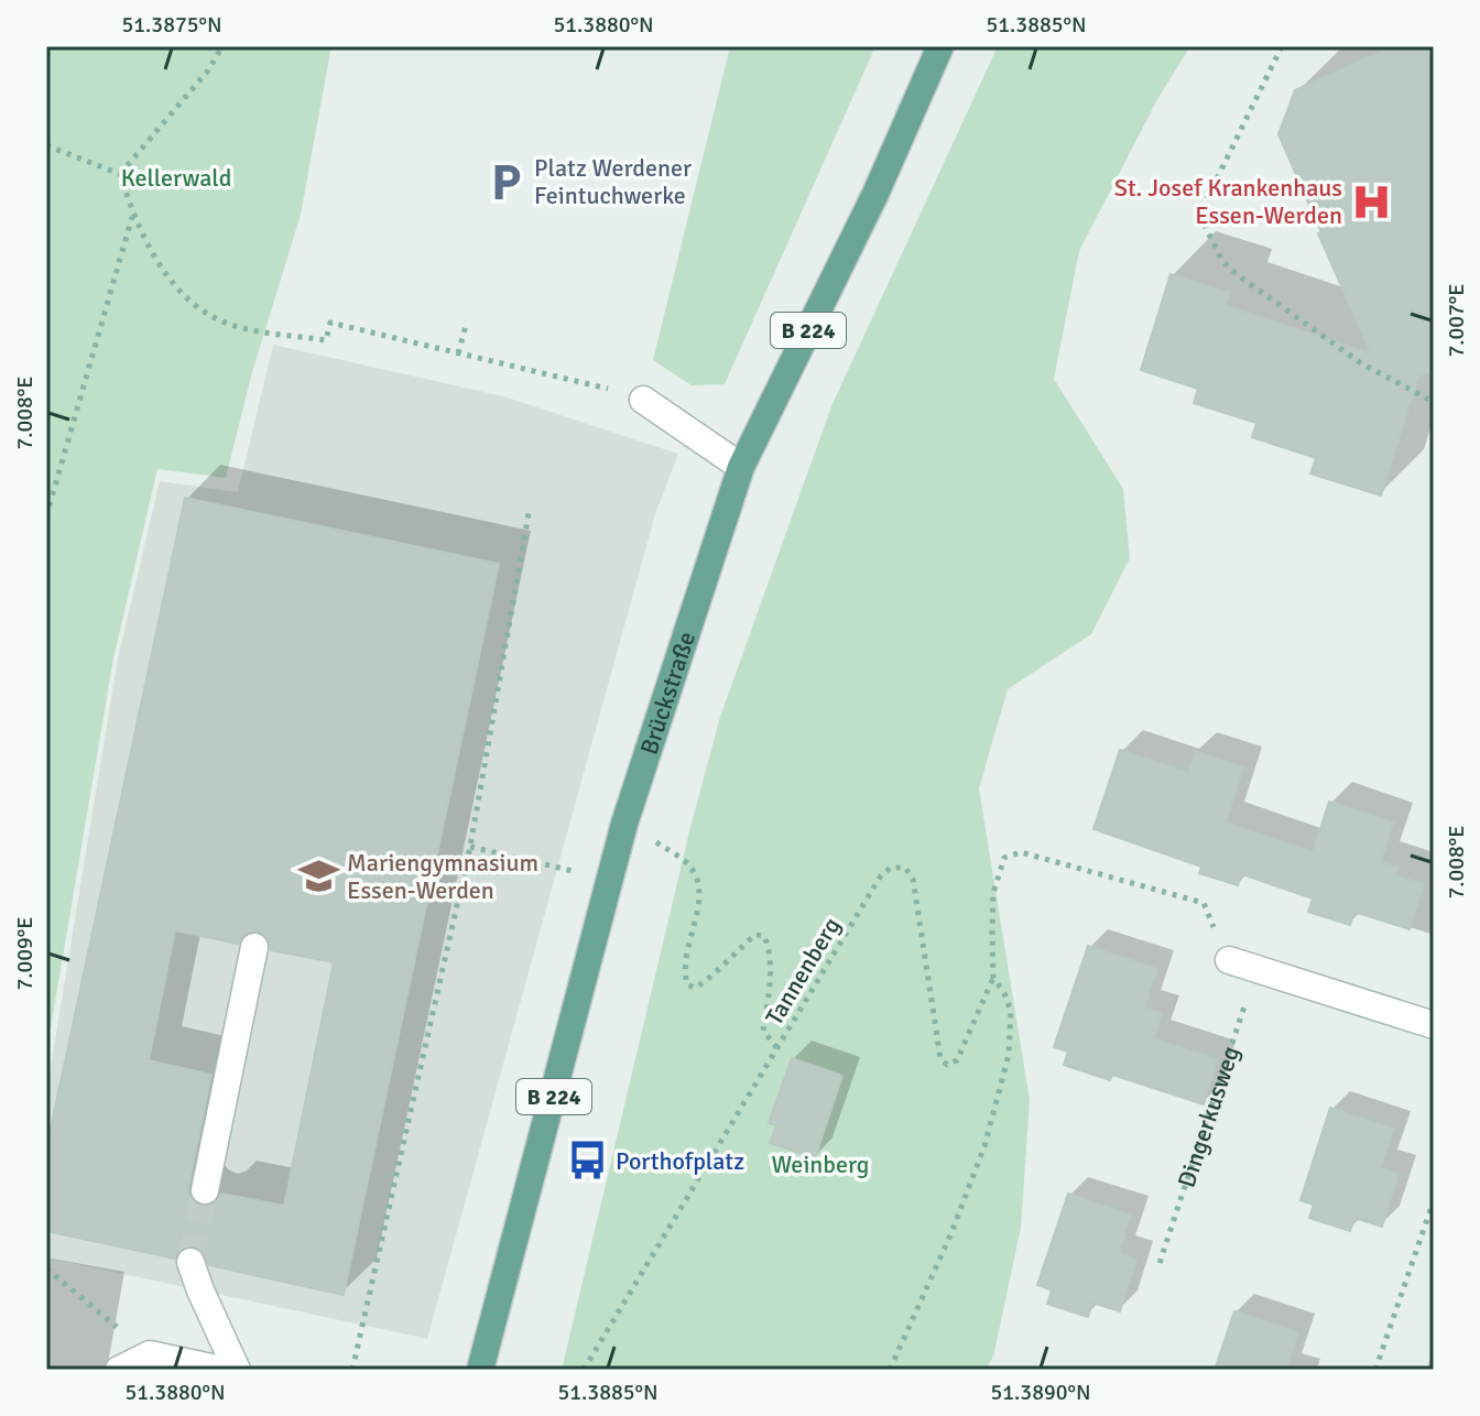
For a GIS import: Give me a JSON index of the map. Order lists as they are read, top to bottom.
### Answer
{
  "streets": {
    "main road": ["B 224", "Brückstraße"],
    "path": ["Tannenberg", "Dingerkusweg"]
  },
  "parks": ["Kellerwald", "Weinberg"],
  "places": {
    "parking": ["Platz Werdener Feintuchwerke"],
    "hospital": ["St. Josef Krankenhaus Essen-Werden"],
    "school or university": ["Mariengymnasium Essen-Werden"],
    "bus stop": ["Porthofplatz"]
  },
  "coordinates": [
    "51.3875°N",
    "51.3880°N",
    "51.3885°N",
    "7.007°E",
    "7.008°E",
    "7.009°E",
    "51.3890°N"
  ]
}
